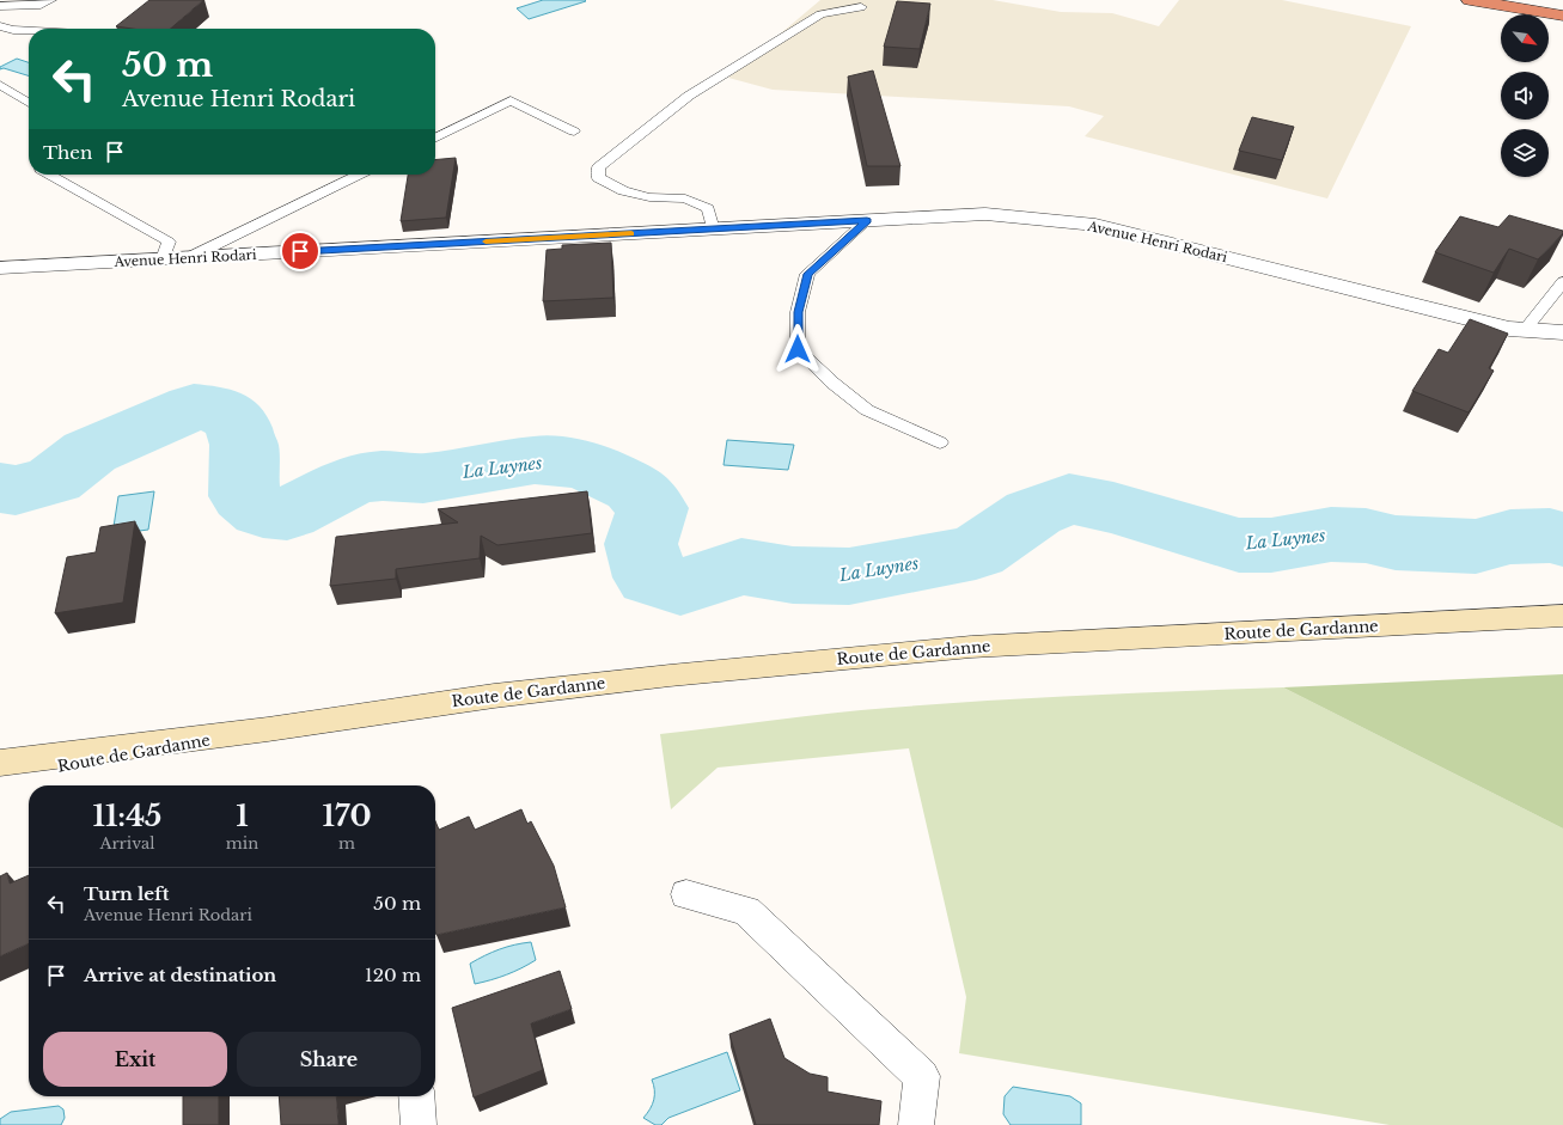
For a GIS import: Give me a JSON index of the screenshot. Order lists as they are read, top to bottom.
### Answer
{
  "streets": {
    "main road": ["Route de Gardanne"],
    "street": ["Avenue Henri Rodari"]
  },
  "water": ["La Luynes"],
  "north": "bottom right",
  "page": {
    "turn": ["50 m", "Avenue Henri Rodari"],
    "then": "Then",
    "eta": [
      "11:45",
      "Arrival",
      "1",
      "min",
      "170",
      "m"
    ],
    "list": [
      {
        "name": "Turn left",
        "note": "Avenue Henri Rodari",
        "value": "50 m"
      },
      {
        "name": "Arrive at destination",
        "value": "120 m"
      }
    ],
    "buttons": ["Exit", "Share"]
  }
}
